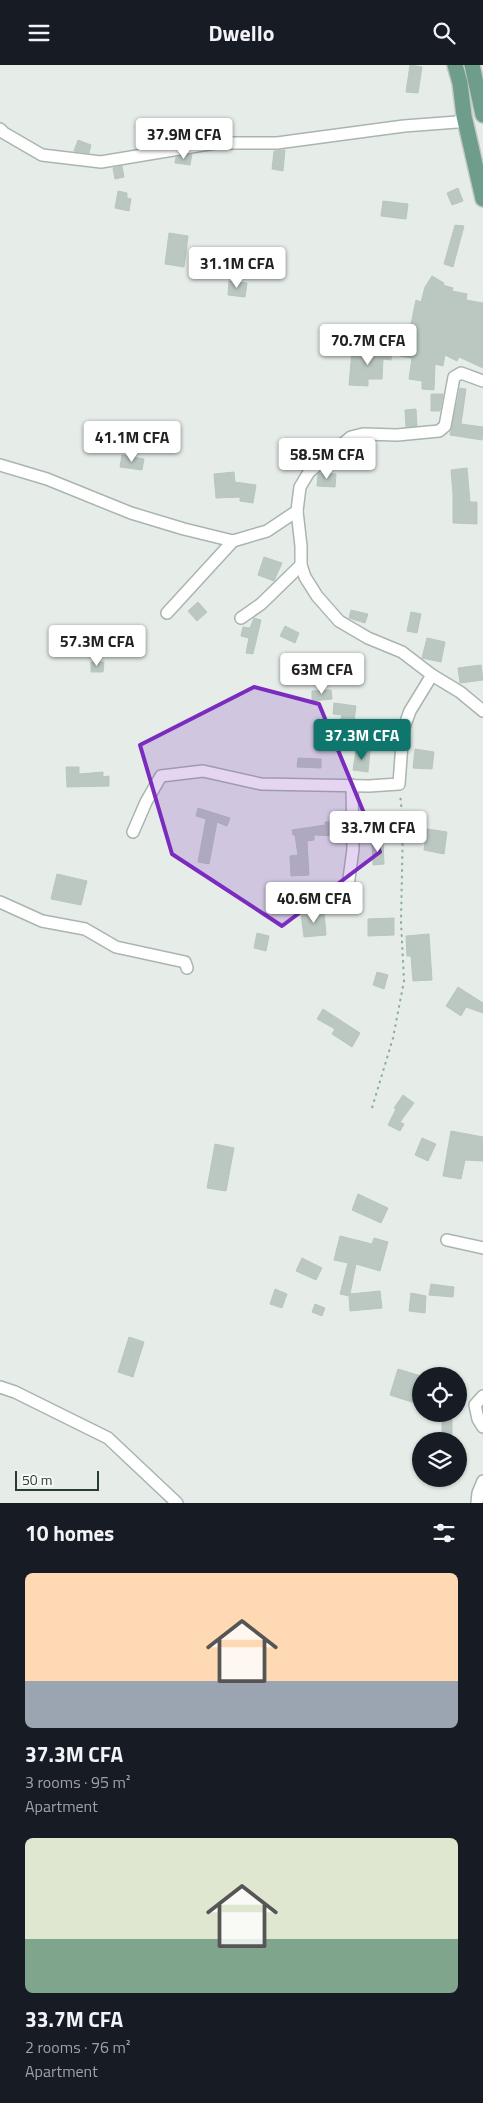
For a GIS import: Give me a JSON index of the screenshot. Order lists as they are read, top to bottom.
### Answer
{
  "scale_bar": "50 m",
  "page": {
    "header": "Dwello",
    "price": [
      "37.9M CFA",
      "31.1M CFA",
      "70.7M CFA",
      "41.1M CFA",
      "58.5M CFA",
      "57.3M CFA",
      "63M CFA",
      "37.3M CFA",
      "33.7M CFA",
      "40.6M CFA"
    ],
    "scale": "50 m",
    "heading": "10 homes",
    "list": [
      {
        "name": "37.3M CFA",
        "note": "3 rooms · 95 m² · Apartment"
      },
      {
        "name": "33.7M CFA",
        "note": "2 rooms · 76 m² · Apartment"
      }
    ]
  }
}
